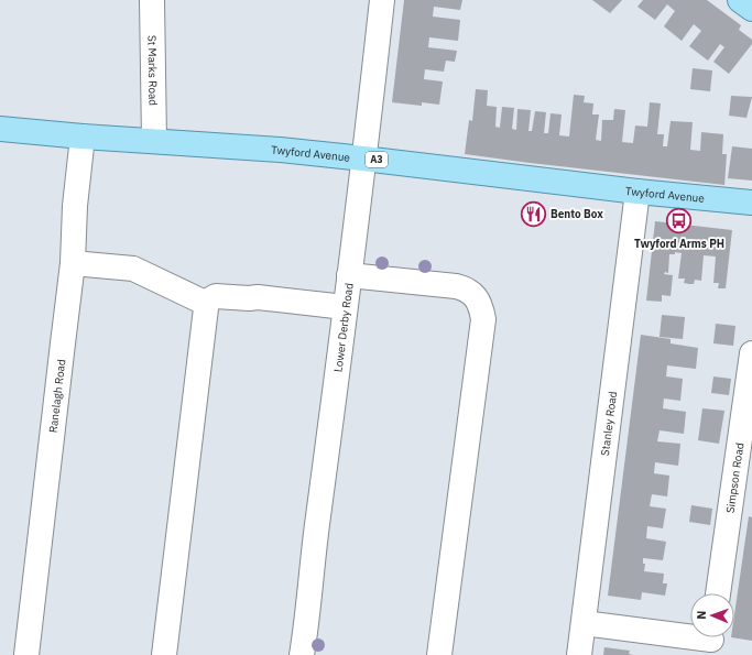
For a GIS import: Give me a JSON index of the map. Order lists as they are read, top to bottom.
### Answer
{
  "streets": {
    "main road": ["Twyford Avenue", "A3"],
    "street": [
      "St Marks Road",
      "Lower Derby Road",
      "Ranelagh Road",
      "Stanley Road",
      "Simpson Road"
    ]
  },
  "crossings": [
    ["St Marks Road", "Twyford Avenue"],
    ["Twyford Avenue", "Lower Derby Road"],
    ["Twyford Avenue", "Ranelagh Road"],
    ["Twyford Avenue", "Stanley Road"]
  ],
  "places": {
    "restaurant": ["Bento Box"],
    "bus stop": ["Twyford Arms PH"]
  },
  "north": "left"
}
